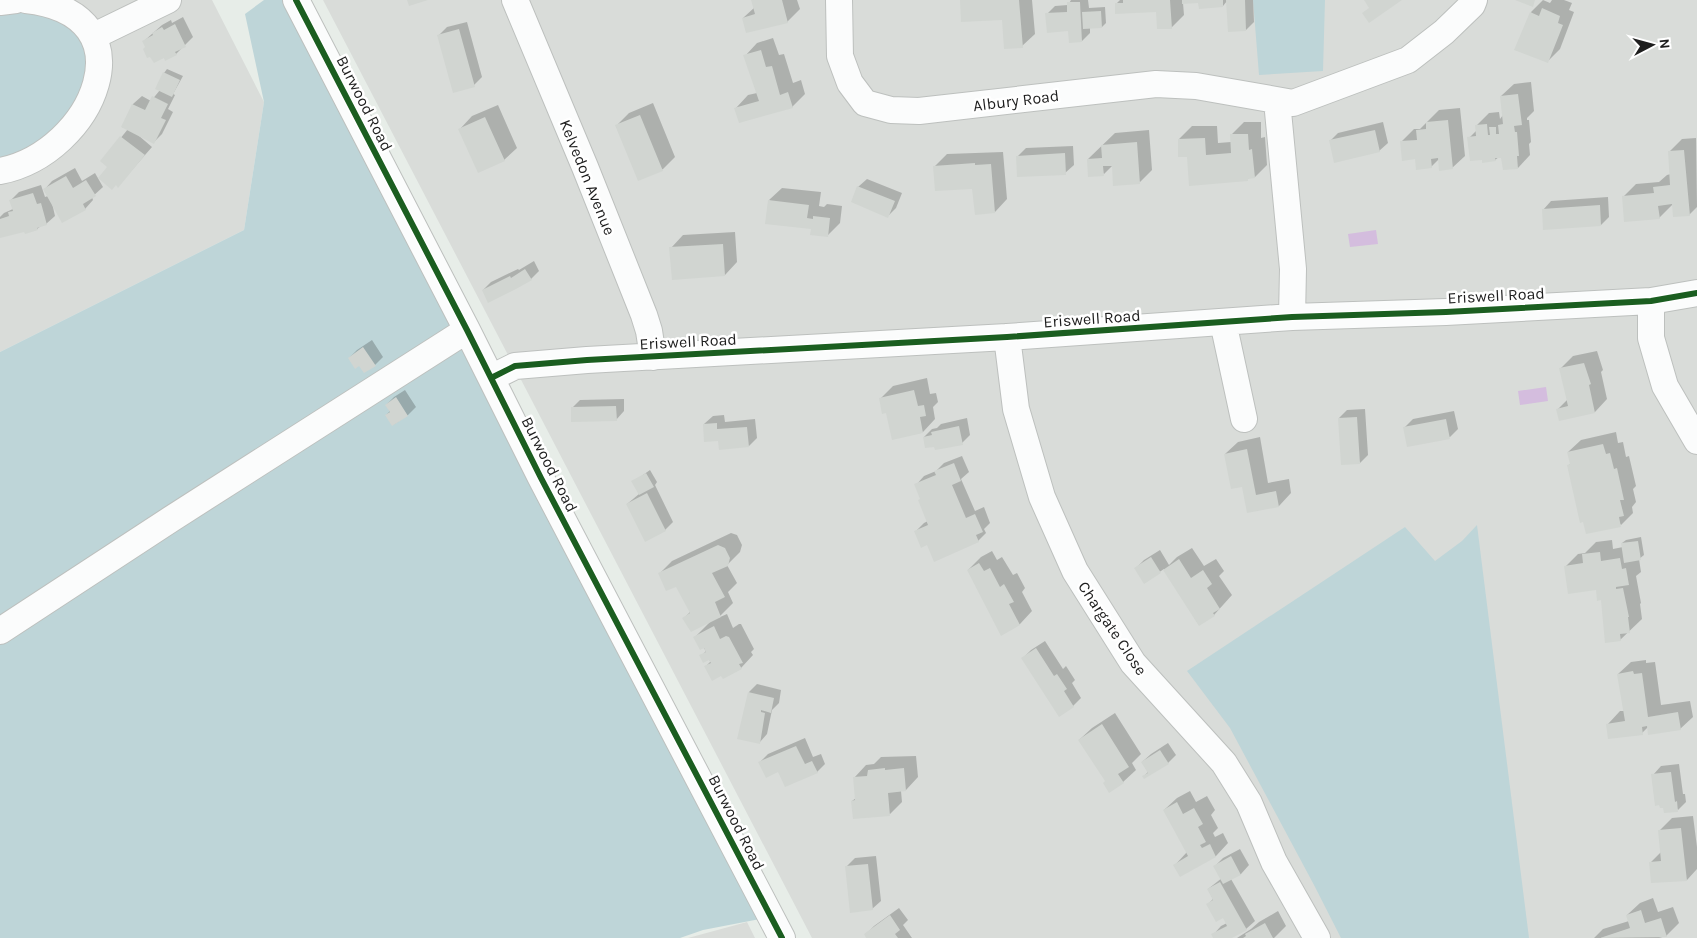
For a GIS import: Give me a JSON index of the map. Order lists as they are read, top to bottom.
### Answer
{
  "streets": {
    "street": [
      "Albury Road",
      "Burwood Road",
      "Kelvedon Avenue",
      "Eriswell Road",
      "Chargate Close"
    ]
  },
  "crossings": [
    ["Burwood Road", "Eriswell Road"],
    ["Kelvedon Avenue", "Eriswell Road"],
    ["Eriswell Road", "Chargate Close"]
  ],
  "north": "right"
}
